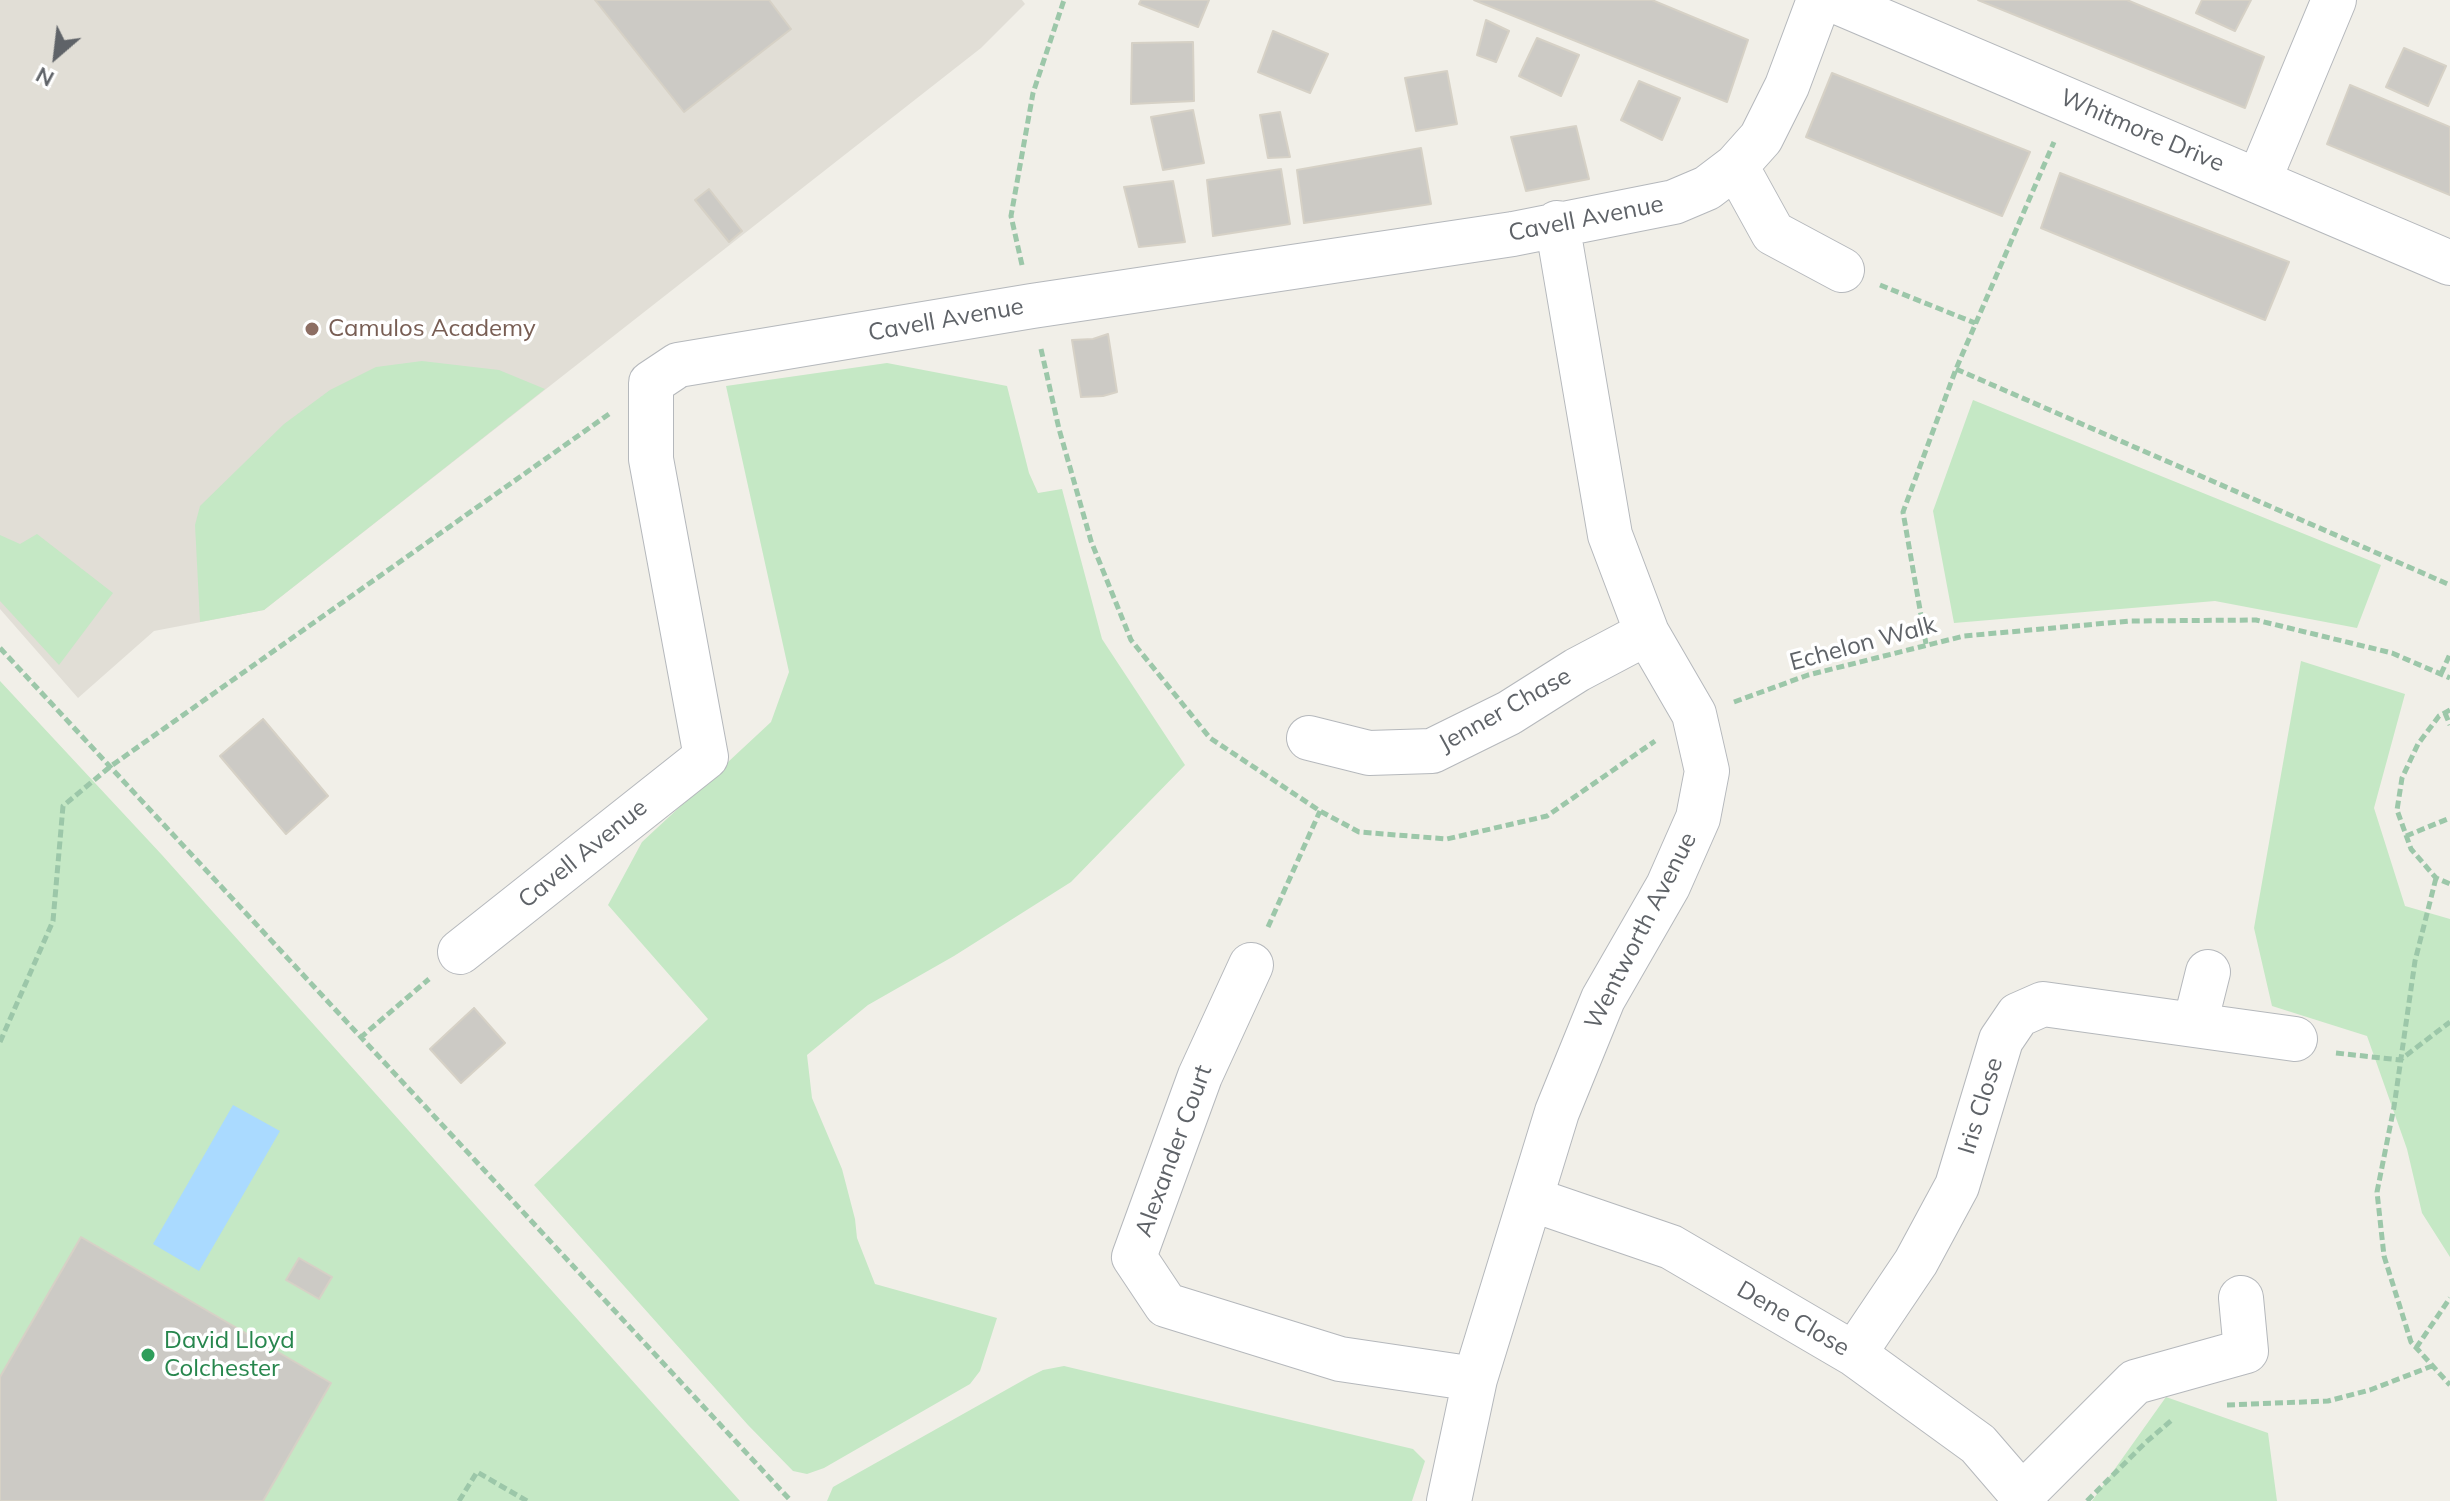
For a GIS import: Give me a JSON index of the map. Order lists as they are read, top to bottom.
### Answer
{
  "streets": {
    "street": [
      "Whitmore Drive",
      "Cavell Avenue",
      "Jenner Chase",
      "Wentworth Avenue",
      "Iris Close",
      "Alexander Court",
      "Dene Close"
    ],
    "path": ["Echelon Walk"]
  },
  "crossings": [
    ["Cavell Avenue", "Echelon Walk"],
    ["Cavell Avenue", "Wentworth Avenue"],
    ["Echelon Walk", "Wentworth Avenue"],
    ["Jenner Chase", "Wentworth Avenue"],
    ["Wentworth Avenue", "Alexander Court"],
    ["Wentworth Avenue", "Dene Close"],
    ["Iris Close", "Dene Close"]
  ],
  "places": ["Camulos Academy", "David Lloyd Colchester"],
  "north": "bottom left"
}
